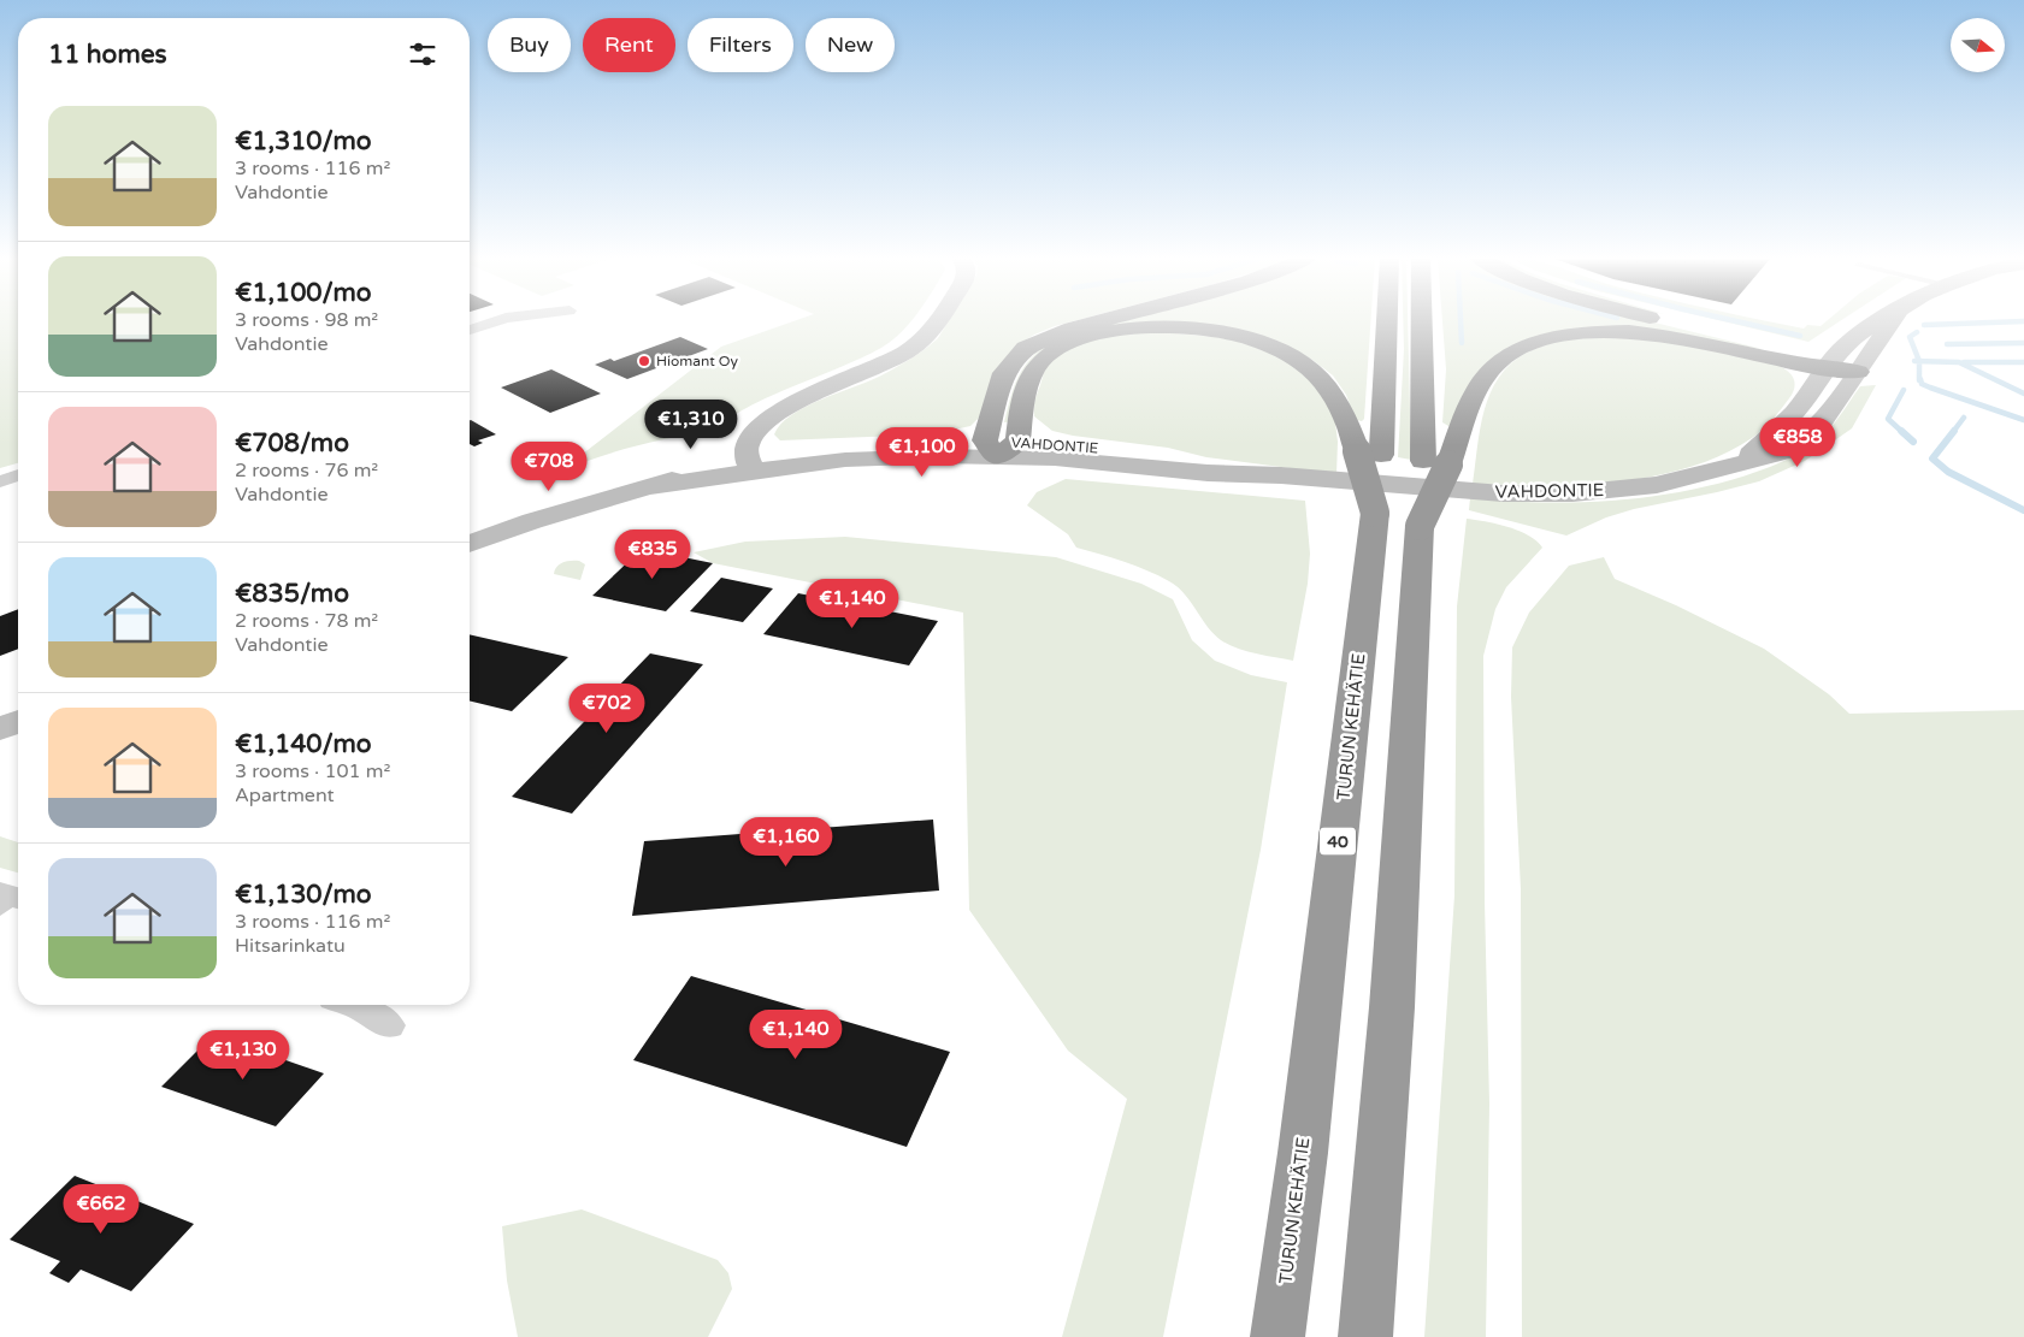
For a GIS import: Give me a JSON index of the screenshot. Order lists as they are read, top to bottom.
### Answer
{
  "streets": {
    "highway": ["TURUN KEHÄTIE", "40"],
    "street": ["VAHDONTIE"]
  },
  "places": ["Hiomant Oy"],
  "north": "right",
  "page": {
    "chip": [
      "Buy",
      "Rent",
      "Filters",
      "New"
    ],
    "heading": "11 homes",
    "list": [
      {
        "name": "€1,310/mo",
        "note": "3 rooms · 116 m² · Vahdontie"
      },
      {
        "name": "€1,100/mo",
        "note": "3 rooms · 98 m² · Vahdontie"
      },
      {
        "name": "€708/mo",
        "note": "2 rooms · 76 m² · Vahdontie"
      },
      {
        "name": "€835/mo",
        "note": "2 rooms · 78 m² · Vahdontie"
      },
      {
        "name": "€1,140/mo",
        "note": "3 rooms · 101 m² · Apartment"
      },
      {
        "name": "€1,130/mo",
        "note": "3 rooms · 116 m² · Hitsarinkatu"
      }
    ],
    "price": [
      "€1,310",
      "€858",
      "€1,100",
      "€708",
      "€835",
      "€1,140",
      "€702",
      "€1,160",
      "€1,140",
      "€1,130",
      "€662"
    ]
  }
}
